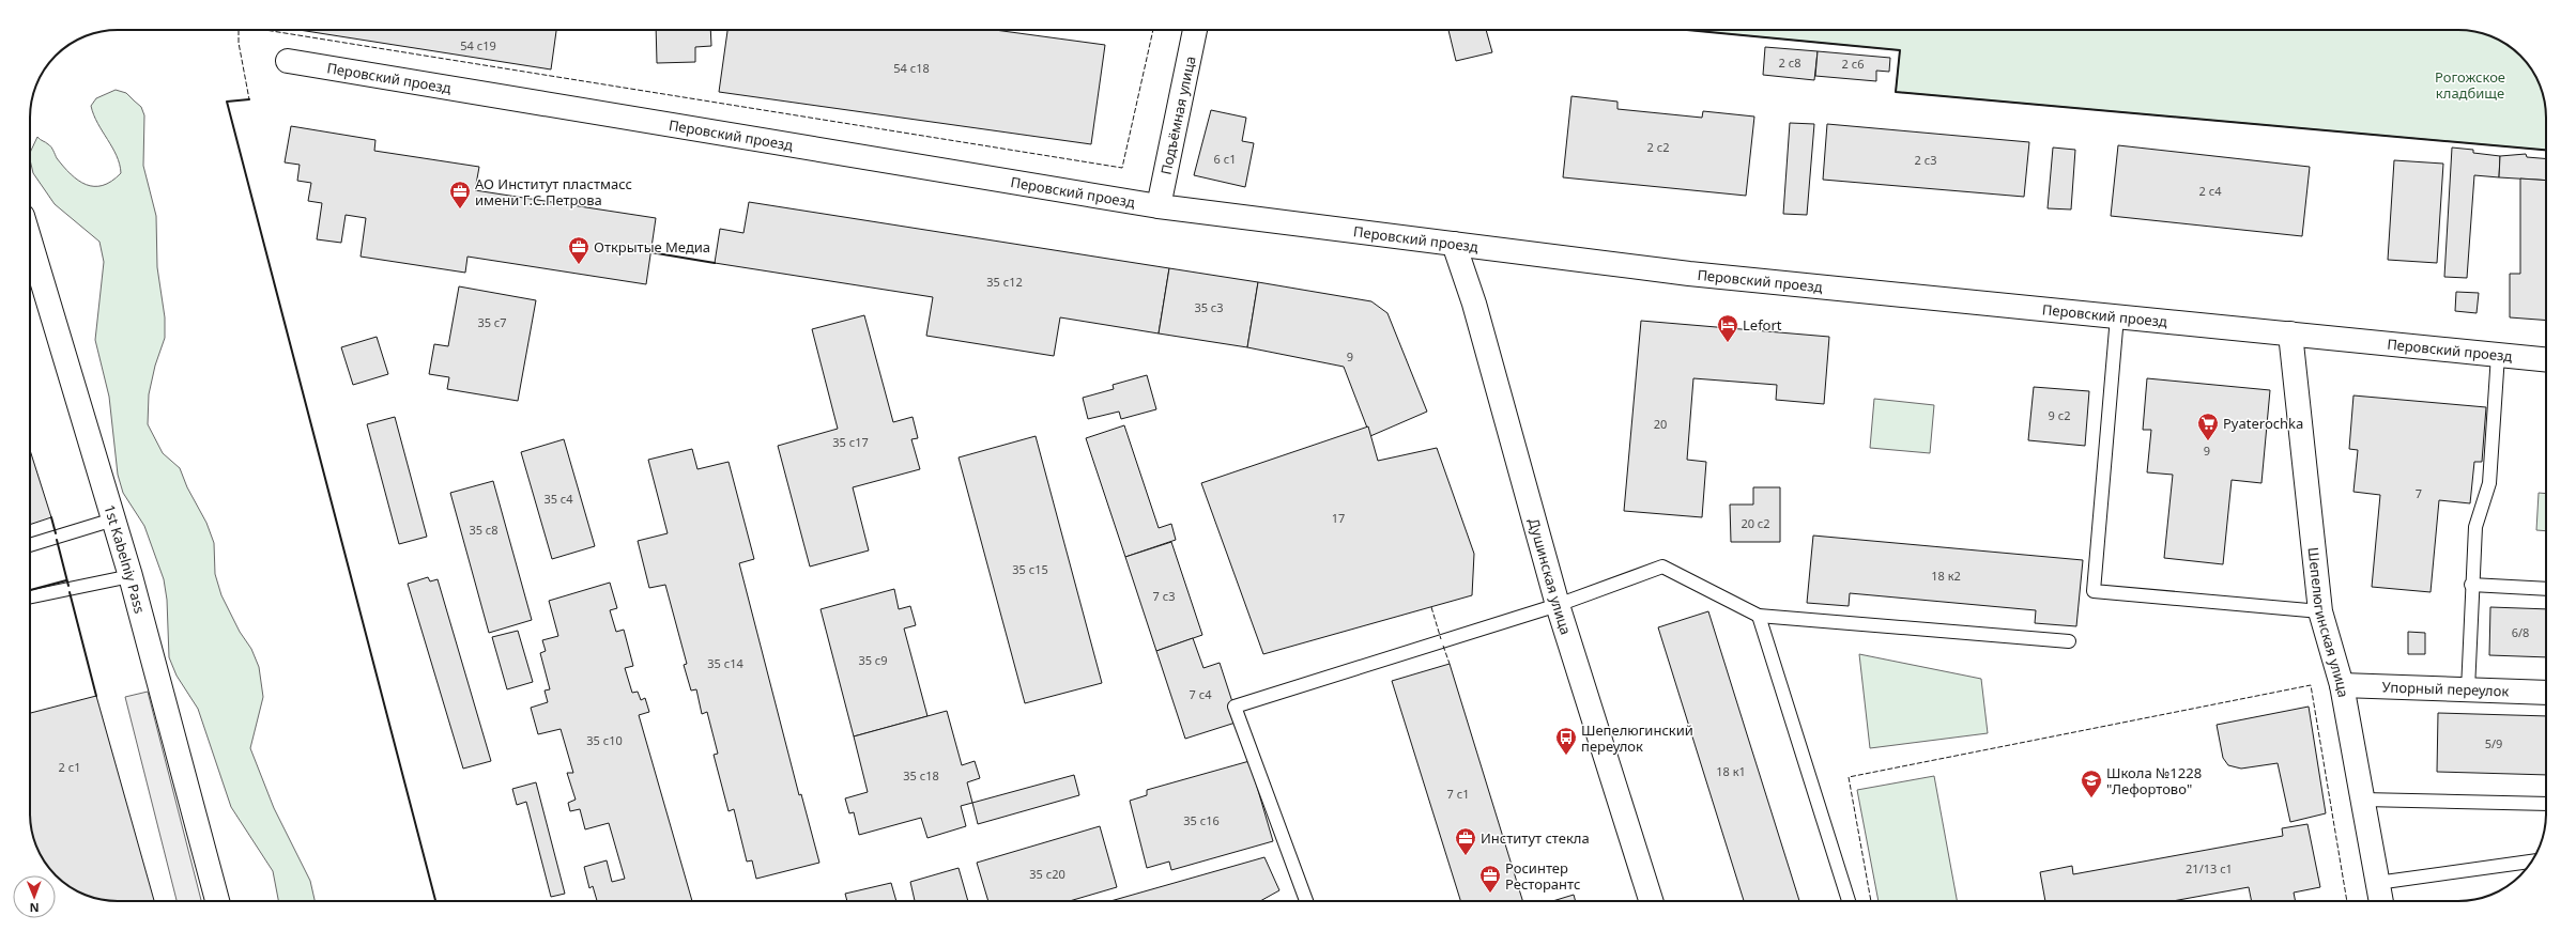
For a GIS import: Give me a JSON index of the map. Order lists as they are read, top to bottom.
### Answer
{
  "streets": {
    "street": [
      "Перовский проезд",
      "Подъёмная улица",
      "1st Kabelniy Pass",
      "Душинская улица",
      "Шепелюгинская улица",
      "Упорный переулок"
    ]
  },
  "crossings": [
    ["Перовский проезд", "Подъёмная улица"],
    ["Перовский проезд", "Душинская улица"],
    ["Перовский проезд", "Шепелюгинская улица"],
    ["Шепелюгинская улица", "Упорный переулок"]
  ],
  "parks": ["Рогожское кладбище"],
  "places": {
    "office": [
      "АО Институт пластмасс имени Г.С.Петрова",
      "Открытые Медиа",
      "Институт стекла",
      "Росинтер Ресторантс"
    ],
    "hotel": ["Lefort"],
    "supermarket": ["Pyaterochka"],
    "bus stop": ["Шепелюгинский переулок"],
    "school or university": ["Школа №1228 \"Лефортово\""]
  },
  "house_numbers": [
    "54 с19",
    "2 с8",
    "2 с6",
    "54 с18",
    "2 с2",
    "6 с1",
    "2 с3",
    "2 с4",
    "35 с12",
    "35 с3",
    "35 с7",
    "9",
    "9 с2",
    "20",
    "35 с17",
    "9",
    "7",
    "35 с4",
    "17",
    "20 с2",
    "35 с8",
    "35 с15",
    "18 к2",
    "7 с3",
    "6/8",
    "35 с9",
    "35 с14",
    "7 с4",
    "35 с10",
    "5/9",
    "2 с1",
    "18 к1",
    "35 с18",
    "7 с1",
    "35 с16",
    "21/13 с1",
    "35 с20"
  ],
  "north": "bottom"
}
